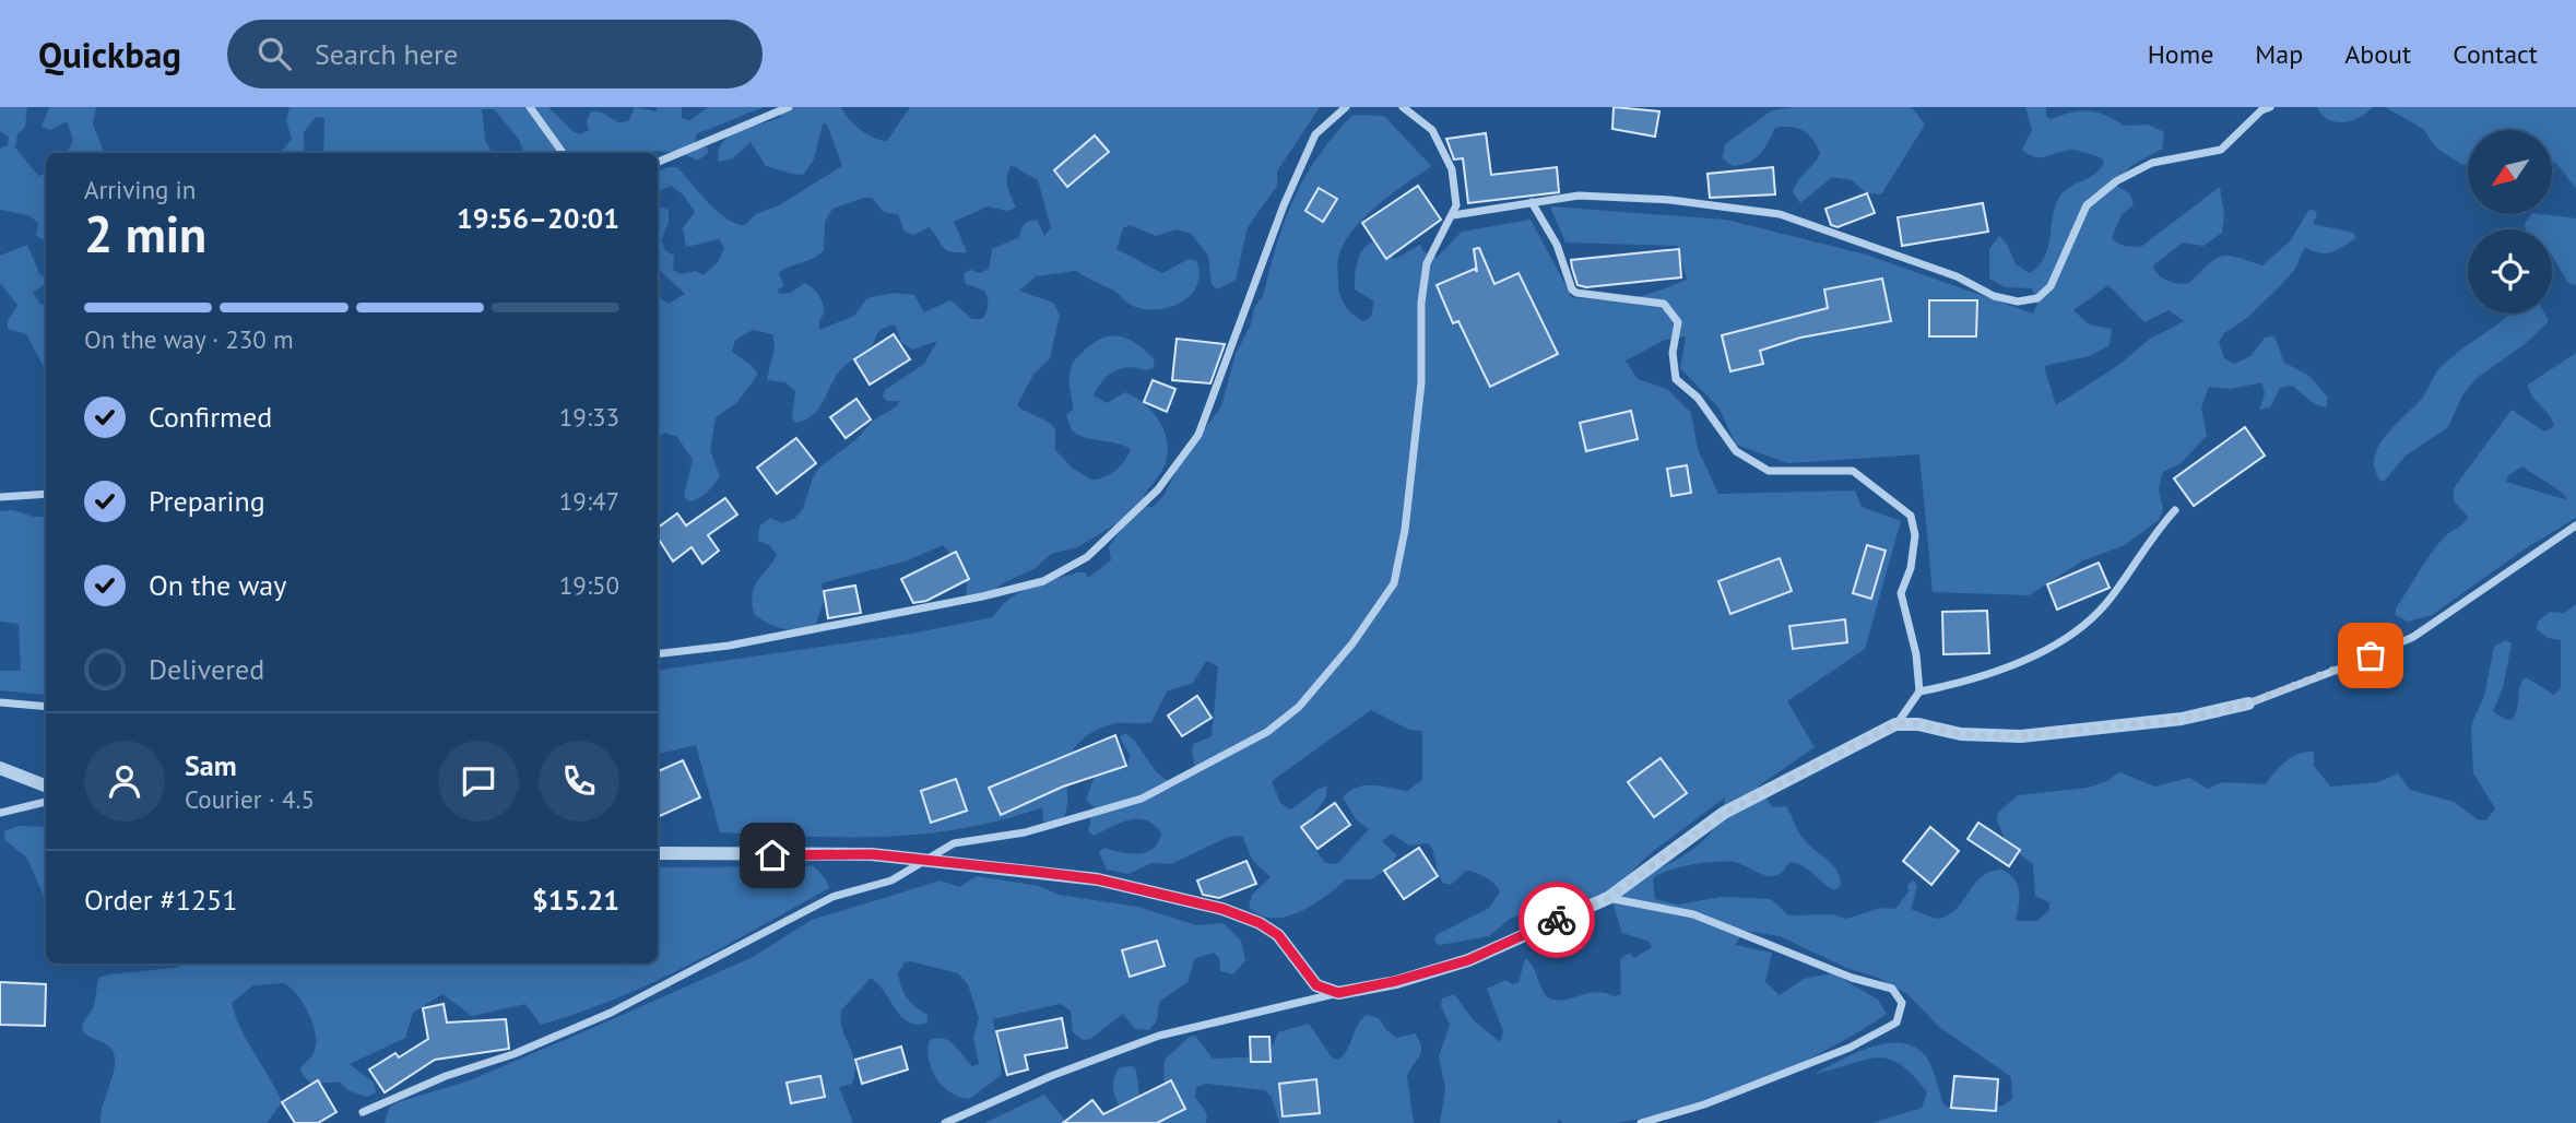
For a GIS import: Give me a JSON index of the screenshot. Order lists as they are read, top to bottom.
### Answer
{
  "north": "bottom left",
  "page": {
    "header": "Quickbag",
    "search": "Search here",
    "nav": [
      "Home",
      "Map",
      "About",
      "Contact"
    ],
    "heading": ["2 min", "Arriving in", "19:56–20:01"],
    "panel": [
      "Sam",
      "Courier · 4.5",
      "Order #1251",
      "$15.21"
    ],
    "bar": "On the way · 230 m",
    "list": [
      ["Confirmed", "19:33"],
      ["Preparing", "19:47"],
      ["On the way", "19:50"],
      "Delivered"
    ]
  }
}
